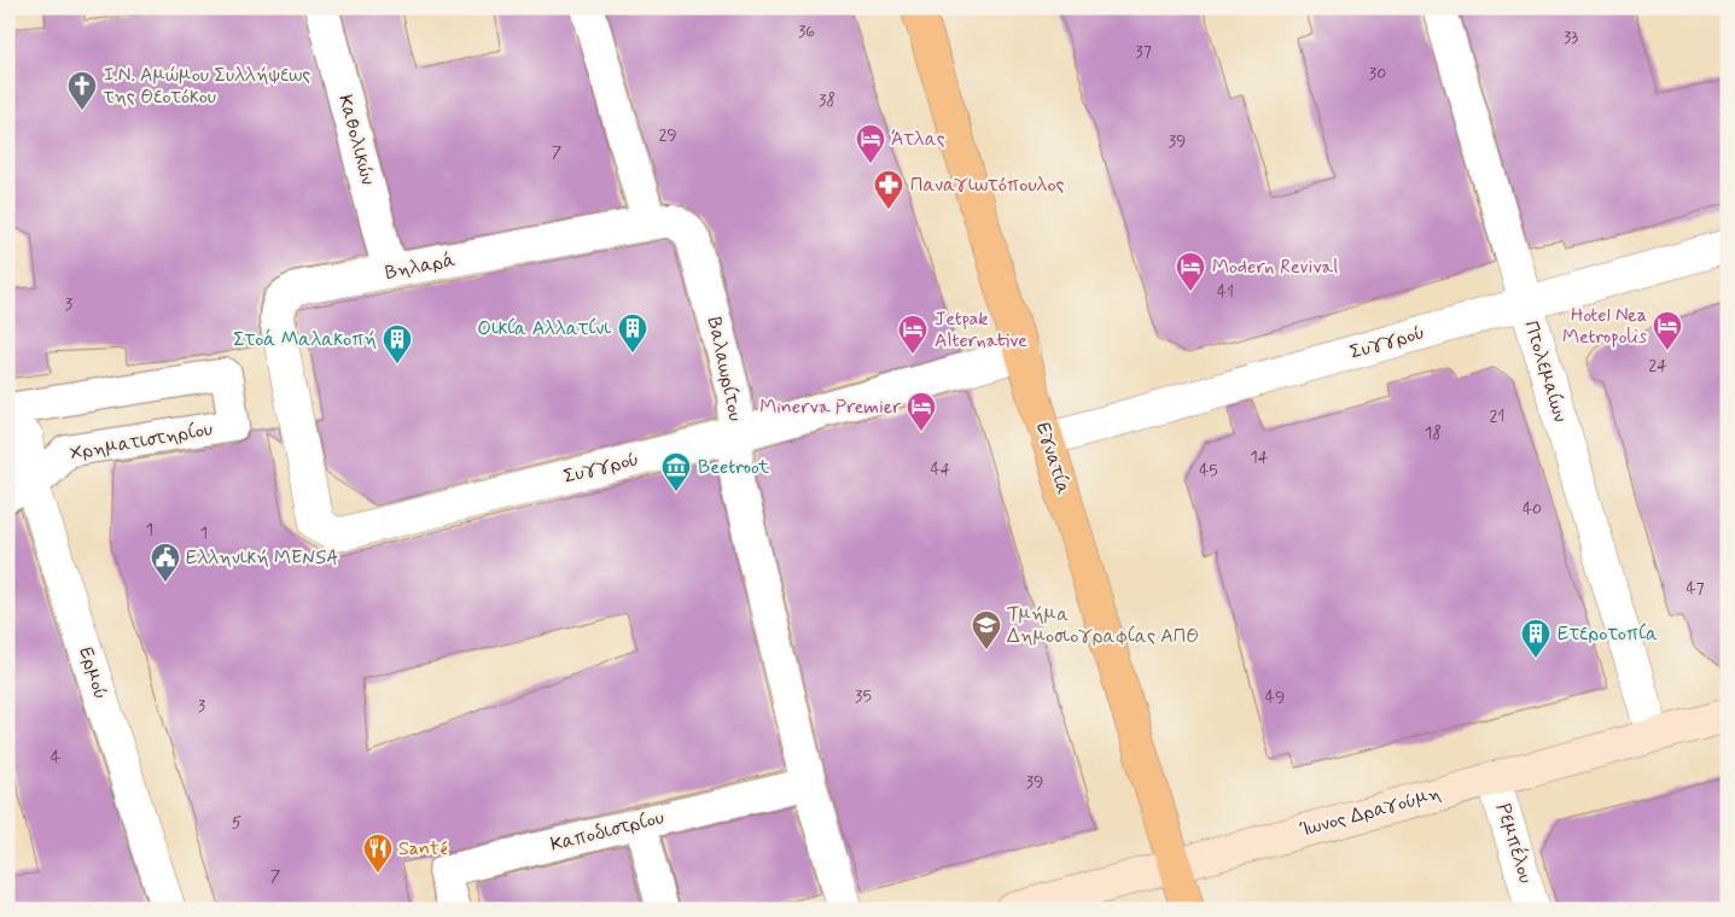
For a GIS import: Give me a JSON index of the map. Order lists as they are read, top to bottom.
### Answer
{
  "streets": {
    "main road": ["Εγνατία", "Ίωνος Δραγούμη"],
    "street": [
      "Καθολικών",
      "Βηλαρά",
      "Συγγρού",
      "Βαλαωρίτου",
      "Πτολεμαίων",
      "Χρηματιστηρίου",
      "Ερμού",
      "Καποδιστρίου",
      "Ρεμπέλου"
    ]
  },
  "crossings": [
    ["Καθολικών", "Βηλαρά"],
    ["Βηλαρά", "Συγγρού"],
    ["Βηλαρά", "Βαλαωρίτου"],
    ["Συγγρού", "Βαλαωρίτου"],
    ["Συγγρού", "Πτολεμαίων"],
    ["Συγγρού", "Εγνατία"],
    ["Βαλαωρίτου", "Καποδιστρίου"],
    ["Πτολεμαίων", "Ίωνος Δραγούμη"],
    ["Χρηματιστηρίου", "Ερμού"],
    ["Εγνατία", "Ίωνος Δραγούμη"],
    ["Ίωνος Δραγούμη", "Ρεμπέλου"]
  ],
  "places": {
    "church": ["I.N. Αμώμου Συλλήψεως της Θεοτόκου"],
    "hotel": [
      "Άτλας",
      "Modern Revival",
      "Hotel Nea Metropolis",
      "Jetpak Alternative",
      "Minerva Premier"
    ],
    "pharmacy": ["Παναγιωτόπουλος"],
    "building": ["Οικία Αλλατίνι", "Στοά Μαλακοπή", "Ετεροτοπία"],
    "museum": ["Beetroot"],
    "public building": ["Ελληνική MENSA"],
    "school or university": ["Τμήμα Δημοσιογραφίας ΑΠΘ"],
    "restaurant": ["Santé"]
  },
  "house_numbers": [
    "36",
    "33",
    "37",
    "30",
    "38",
    "29",
    "39",
    "7",
    "41",
    "3",
    "24",
    "21",
    "18",
    "14",
    "44",
    "45",
    "40",
    "1",
    "1",
    "47",
    "35",
    "49",
    "3",
    "4",
    "39",
    "5",
    "7"
  ]
}
